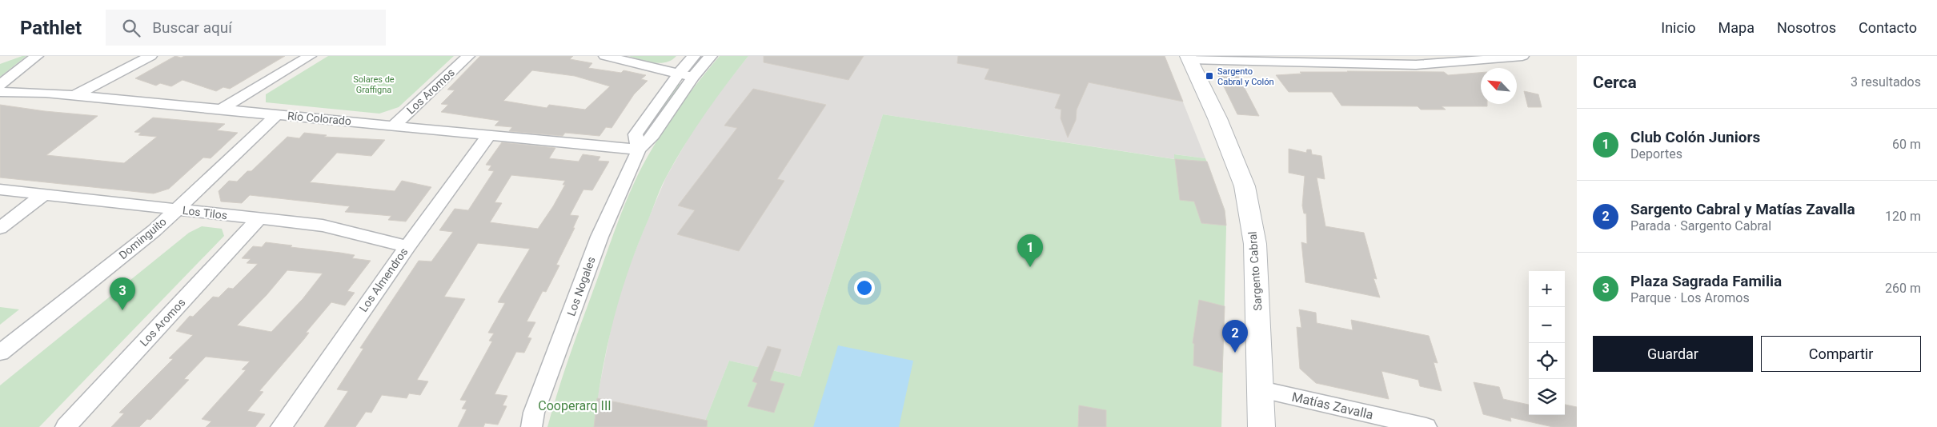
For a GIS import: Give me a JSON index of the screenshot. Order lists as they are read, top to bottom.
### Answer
{
  "streets": {
    "main road": ["Sargento Cabral"],
    "street": [
      "Los Aromos",
      "Río Colorado",
      "Los Tilos",
      "Dominguito",
      "Los Almendros",
      "Los Nogales",
      "Matías Zavalla"
    ]
  },
  "crossings": [
    ["Los Aromos", "Río Colorado"],
    ["Los Aromos", "Los Tilos"],
    ["Río Colorado", "Dominguito"],
    ["Río Colorado", "Los Almendros"],
    ["Río Colorado", "Los Nogales"],
    ["Los Tilos", "Dominguito"],
    ["Los Tilos", "Los Almendros"],
    ["Sargento Cabral", "Matías Zavalla"]
  ],
  "parks": ["Solares de Graffigna", "Cooperarq III"],
  "places": {
    "transit": ["Sargento Cabral y Colón"]
  },
  "north": "top left",
  "page": {
    "header": "Pathlet",
    "search": "Buscar aquí",
    "nav": [
      "Inicio",
      "Mapa",
      "Nosotros",
      "Contacto"
    ],
    "heading": ["Cerca", "3 resultados"],
    "list": [
      {
        "mark": "1",
        "name": "Club Colón Juniors",
        "note": "Deportes",
        "value": "60 m"
      },
      {
        "mark": "2",
        "name": "Sargento Cabral y Matías Zavalla",
        "note": "Parada · Sargento Cabral",
        "value": "120 m"
      },
      {
        "mark": "3",
        "name": "Plaza Sagrada Familia",
        "note": "Parque · Los Aromos",
        "value": "260 m"
      }
    ],
    "pins": ["1", "3", "2"],
    "map_buttons": ["+", "−"],
    "buttons": ["Guardar", "Compartir"]
  }
}
